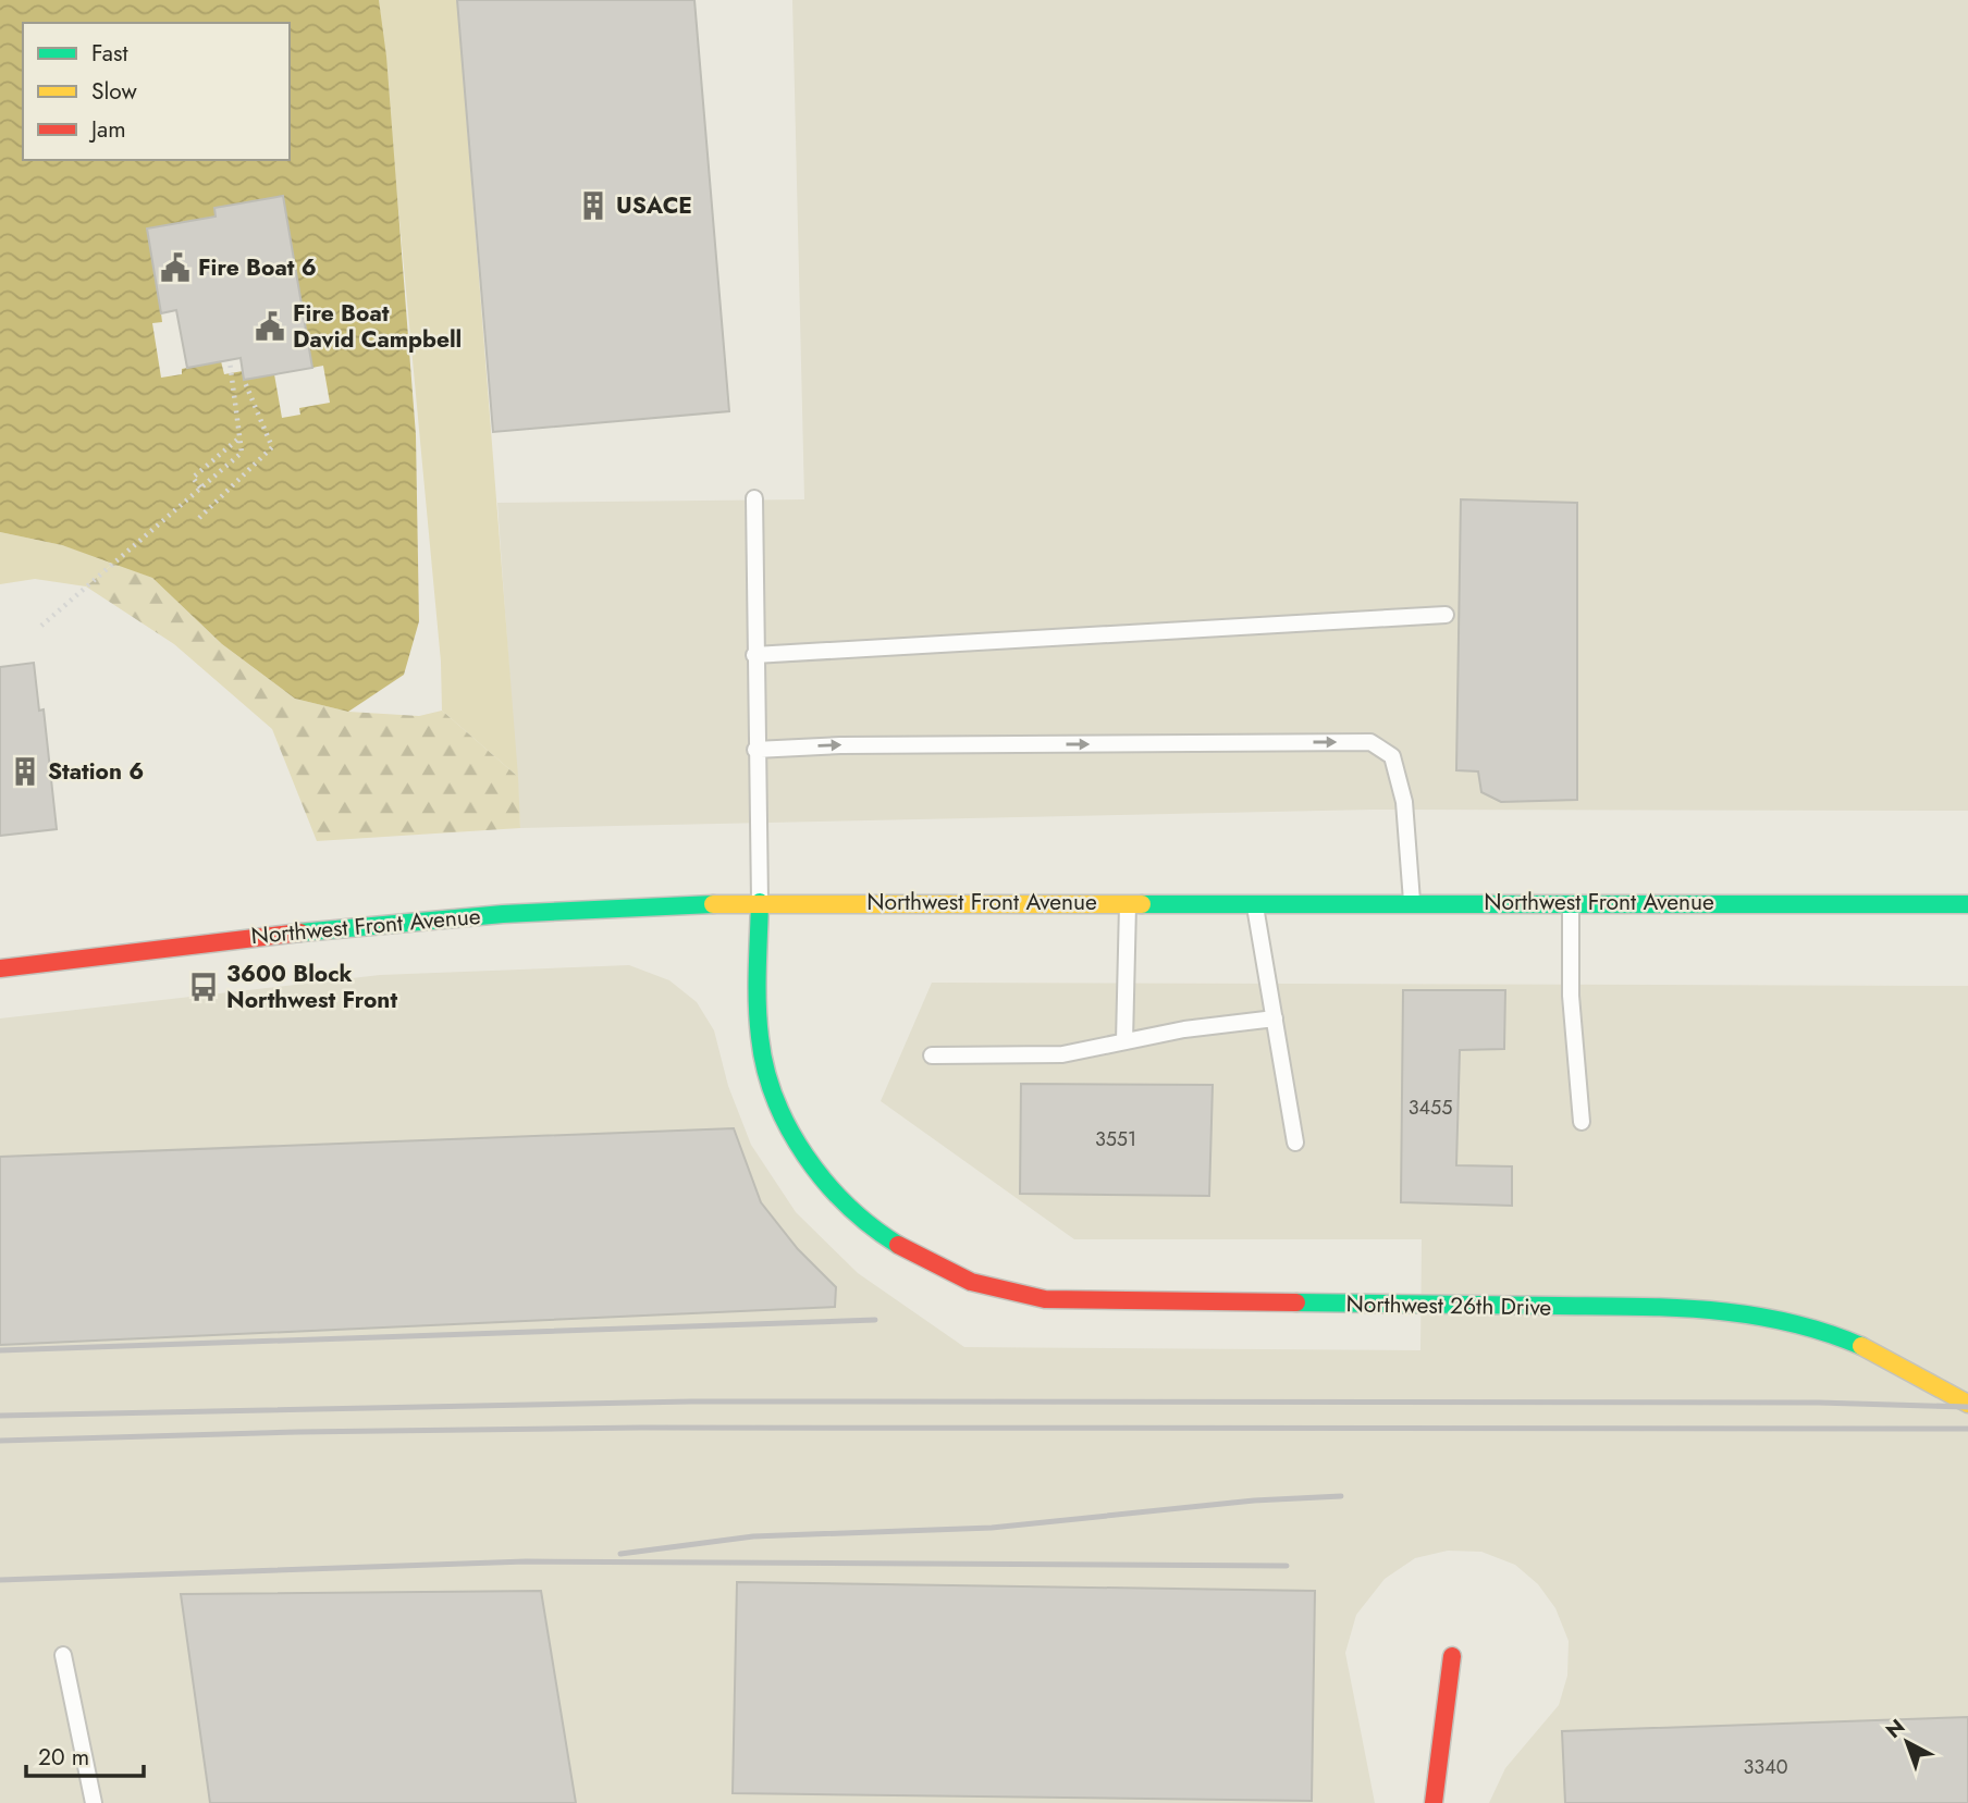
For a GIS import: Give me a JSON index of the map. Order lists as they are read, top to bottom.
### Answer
{
  "streets": {
    "main road": ["Northwest Front Avenue", "Northwest 26th Drive"]
  },
  "crossings": [
    ["Northwest Front Avenue", "Northwest 26th Drive"]
  ],
  "places": {
    "building": ["USACE", "Station 6"],
    "public building": ["Fire Boat 6", "Fire Boat David Campbell"],
    "bus stop": ["3600 Block Northwest Front"]
  },
  "house_numbers": ["3455", "3551", "3340"],
  "legend": ["Fast", "Slow", "Jam"],
  "scale_bar": "20 m",
  "north": "top left"
}
